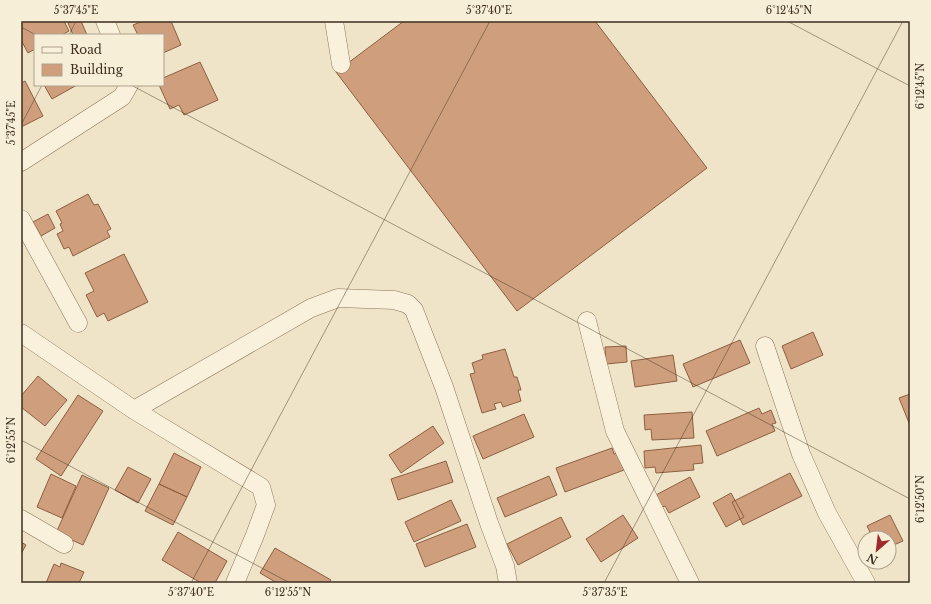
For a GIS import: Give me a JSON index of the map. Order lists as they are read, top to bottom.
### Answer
{
  "legend": ["Road", "Building"],
  "north": "bottom left",
  "coordinates": [
    "5°37'45\"E",
    "5°37'40\"E",
    "6°12'45\"N",
    "6°12'55\"N",
    "6°12'50\"N",
    "5°37'35\"E"
  ]
}
